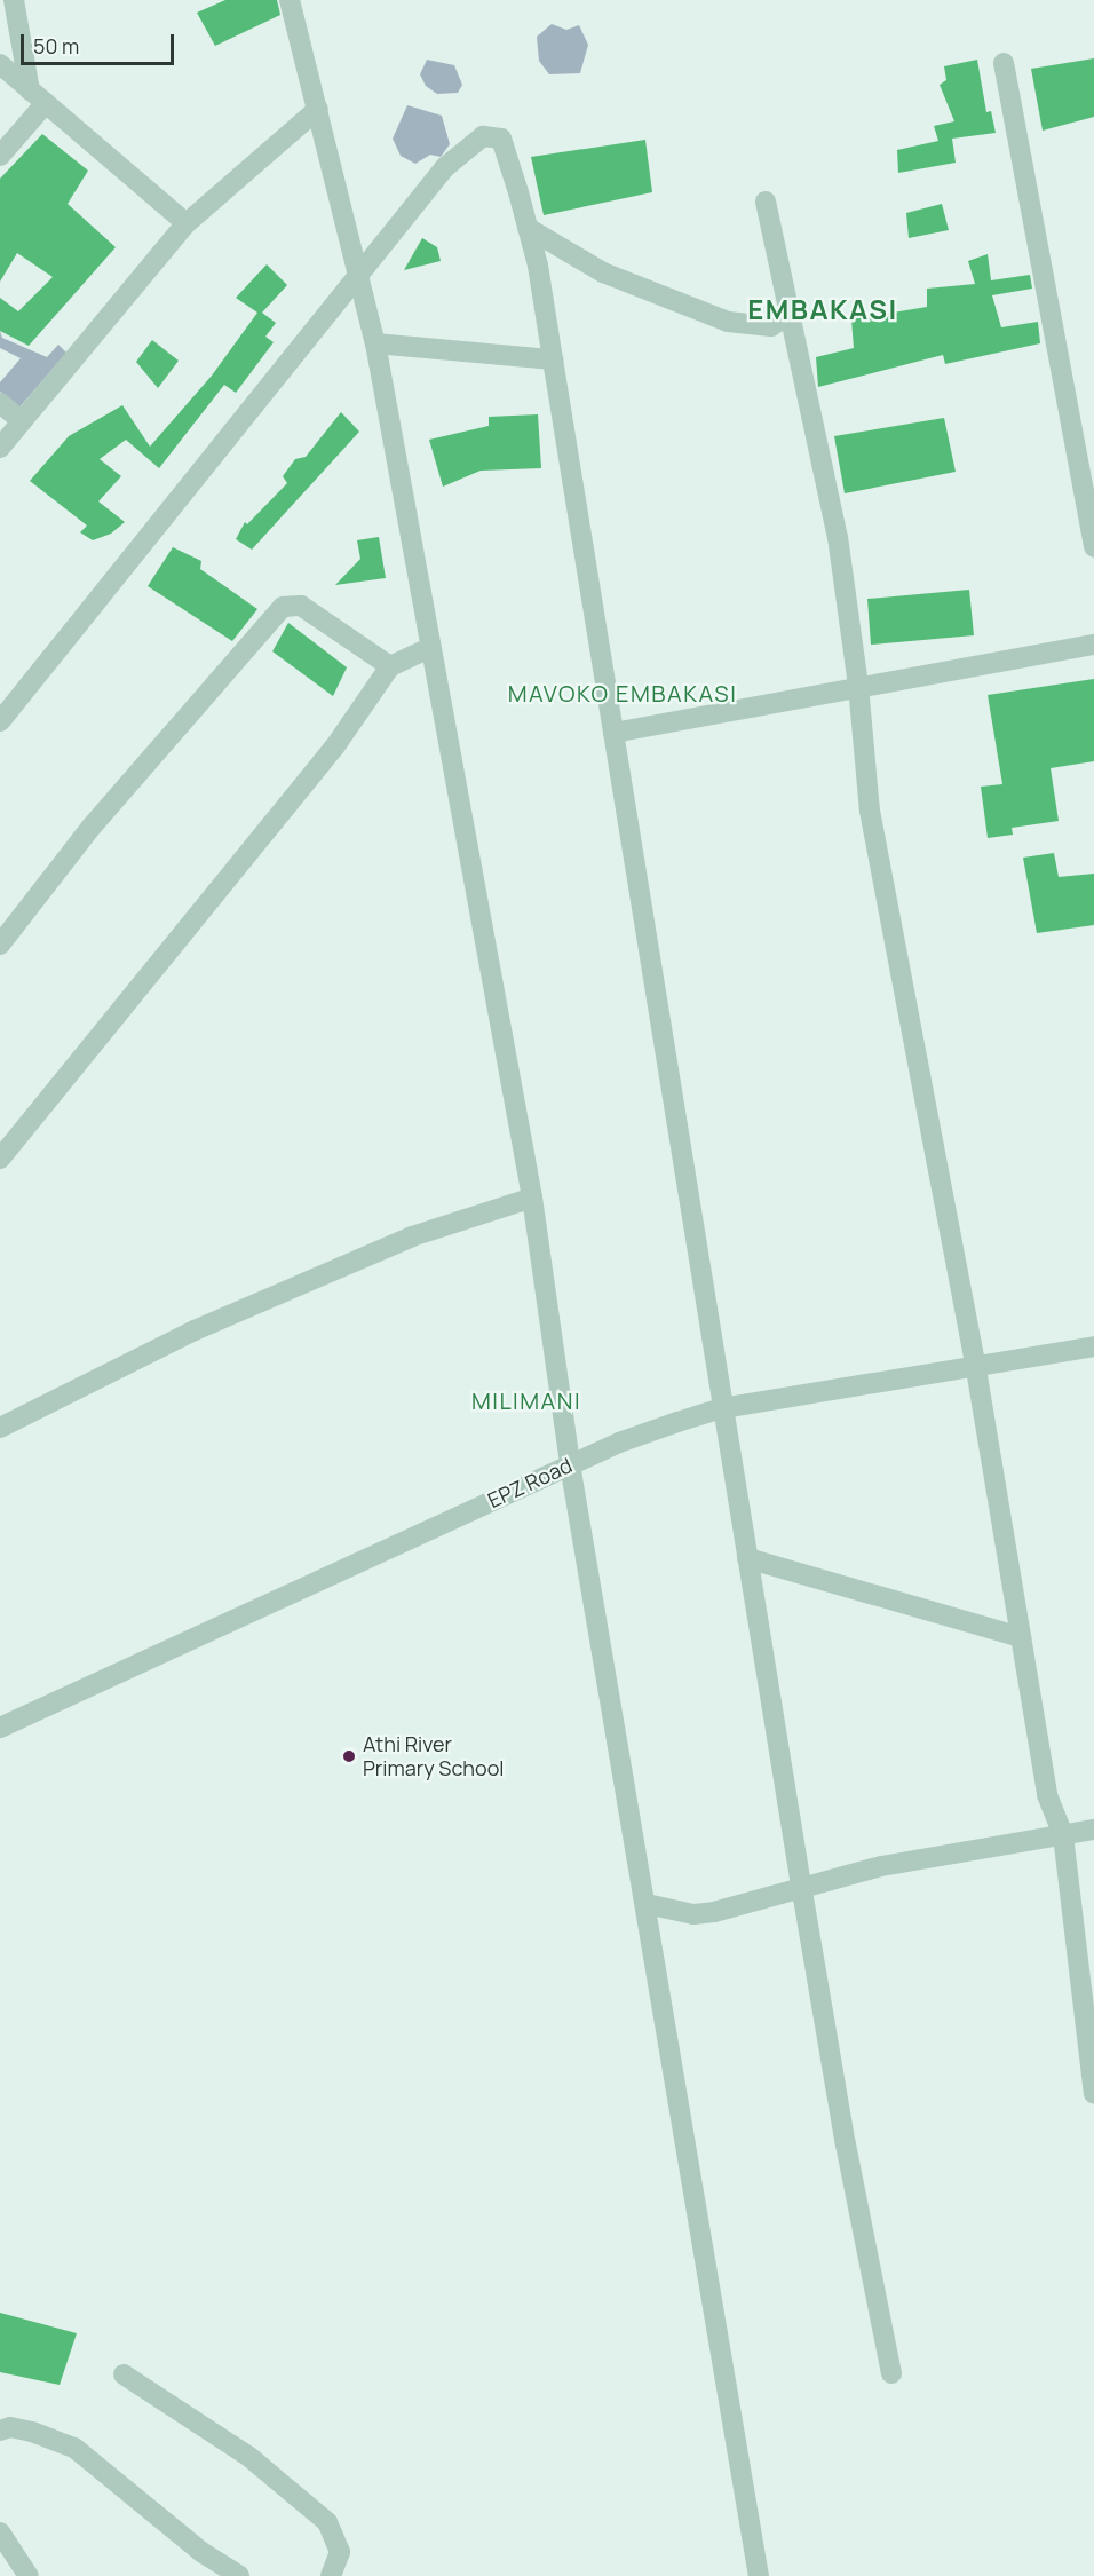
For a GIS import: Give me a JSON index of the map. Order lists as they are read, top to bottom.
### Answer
{
  "streets": {
    "street": ["EPZ Road"]
  },
  "districts": ["EMBAKASI", "MAVOKO EMBAKASI", "MILIMANI"],
  "places": ["Athi River Primary School"],
  "scale_bar": "50 m"
}
